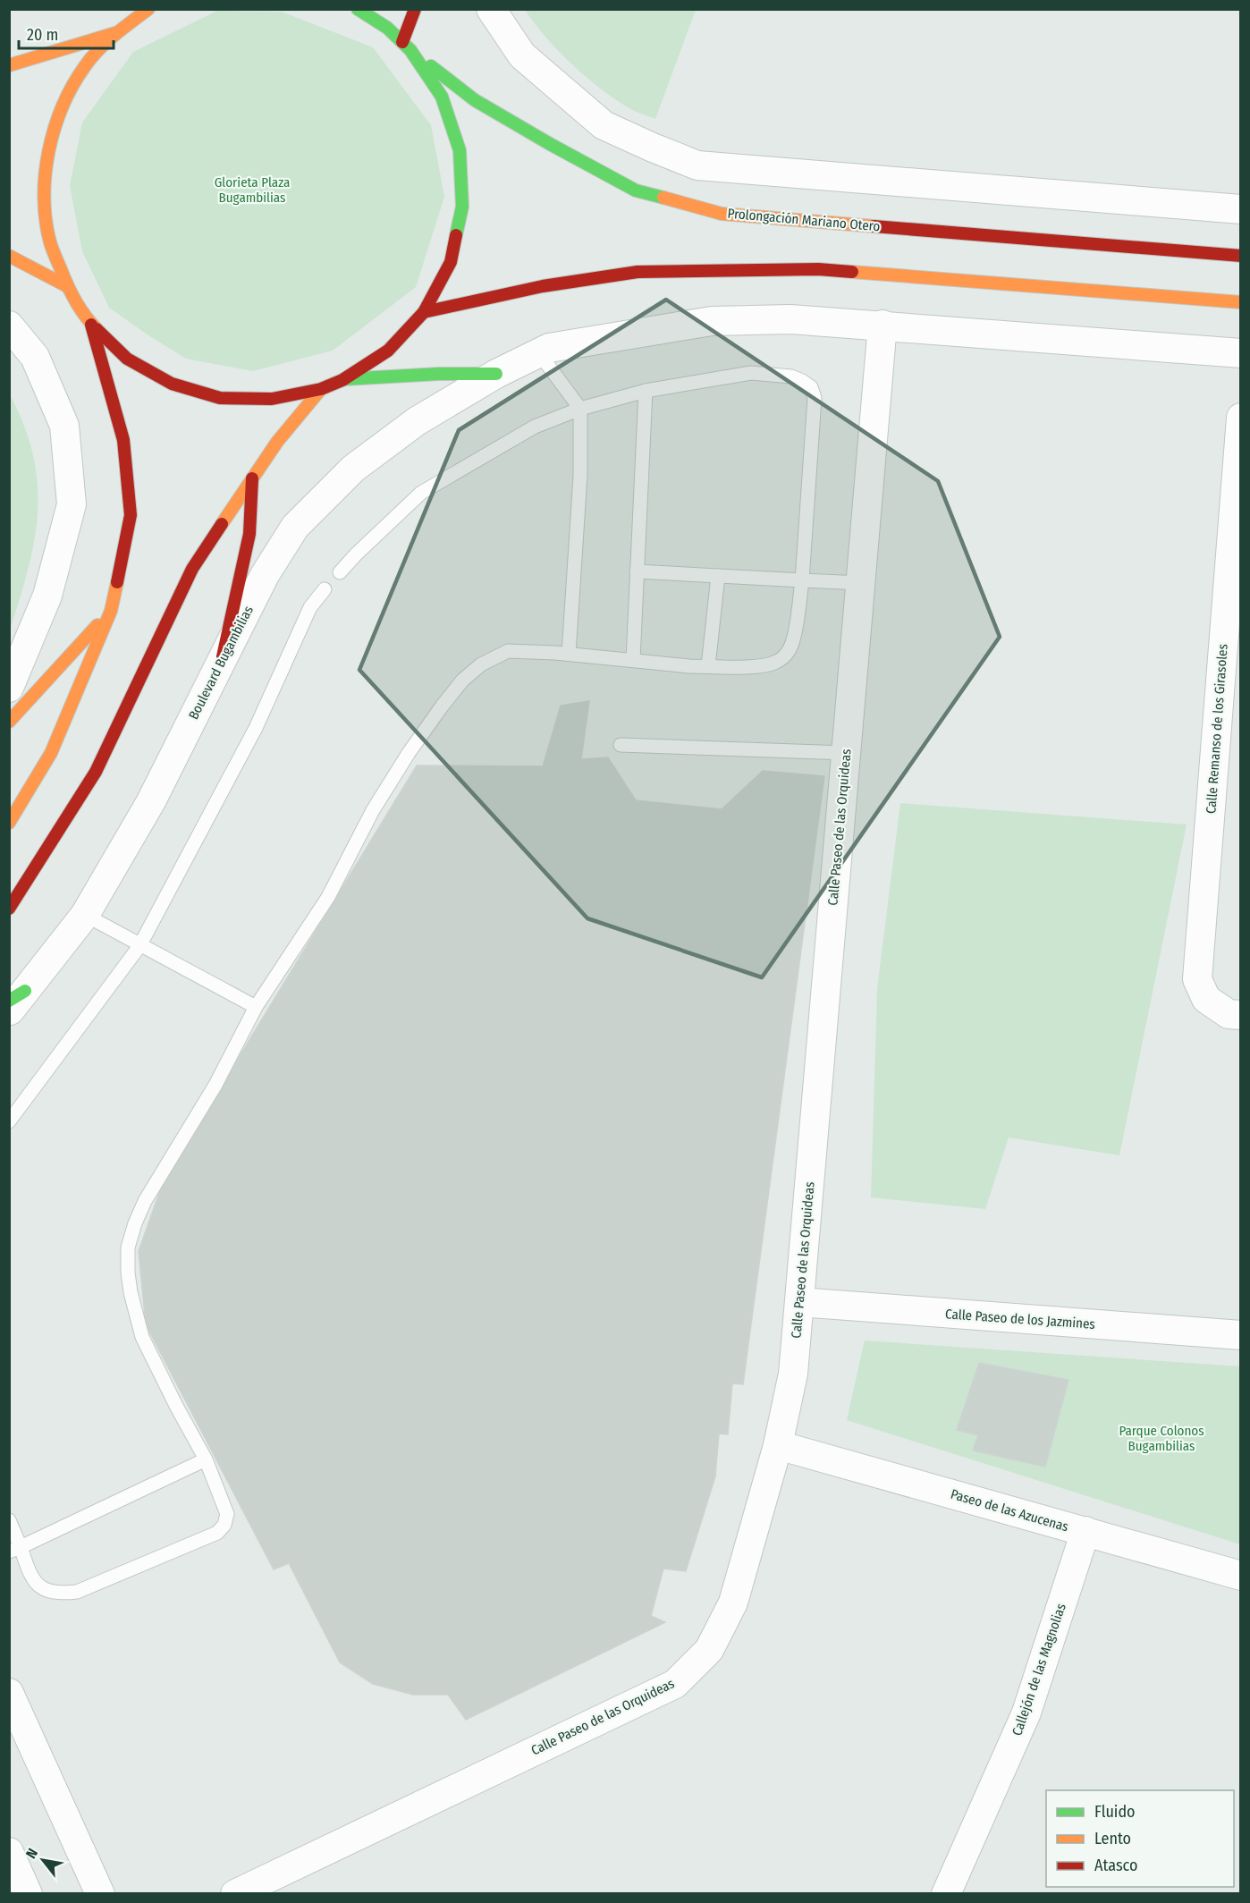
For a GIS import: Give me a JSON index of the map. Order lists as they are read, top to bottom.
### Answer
{
  "streets": {
    "street": [
      "Prolongación Mariano Otero",
      "Boulevard Bugambilias",
      "Calle Remanso de los Girasoles",
      "Calle Paseo de las Orquideas",
      "Calle Paseo de los Jazmines",
      "Paseo de las Azucenas",
      "Callejón de las Magnolias"
    ]
  },
  "crossings": [
    ["Calle Paseo de las Orquideas", "Calle Paseo de los Jazmines"],
    ["Calle Paseo de las Orquideas", "Paseo de las Azucenas"],
    ["Paseo de las Azucenas", "Callejón de las Magnolias"]
  ],
  "parks": ["Glorieta Plaza Bugambilias", "Parque Colonos Bugambilias"],
  "legend": ["Fluido", "Lento", "Atasco"],
  "scale_bar": "20 m",
  "north": "top left"
}
